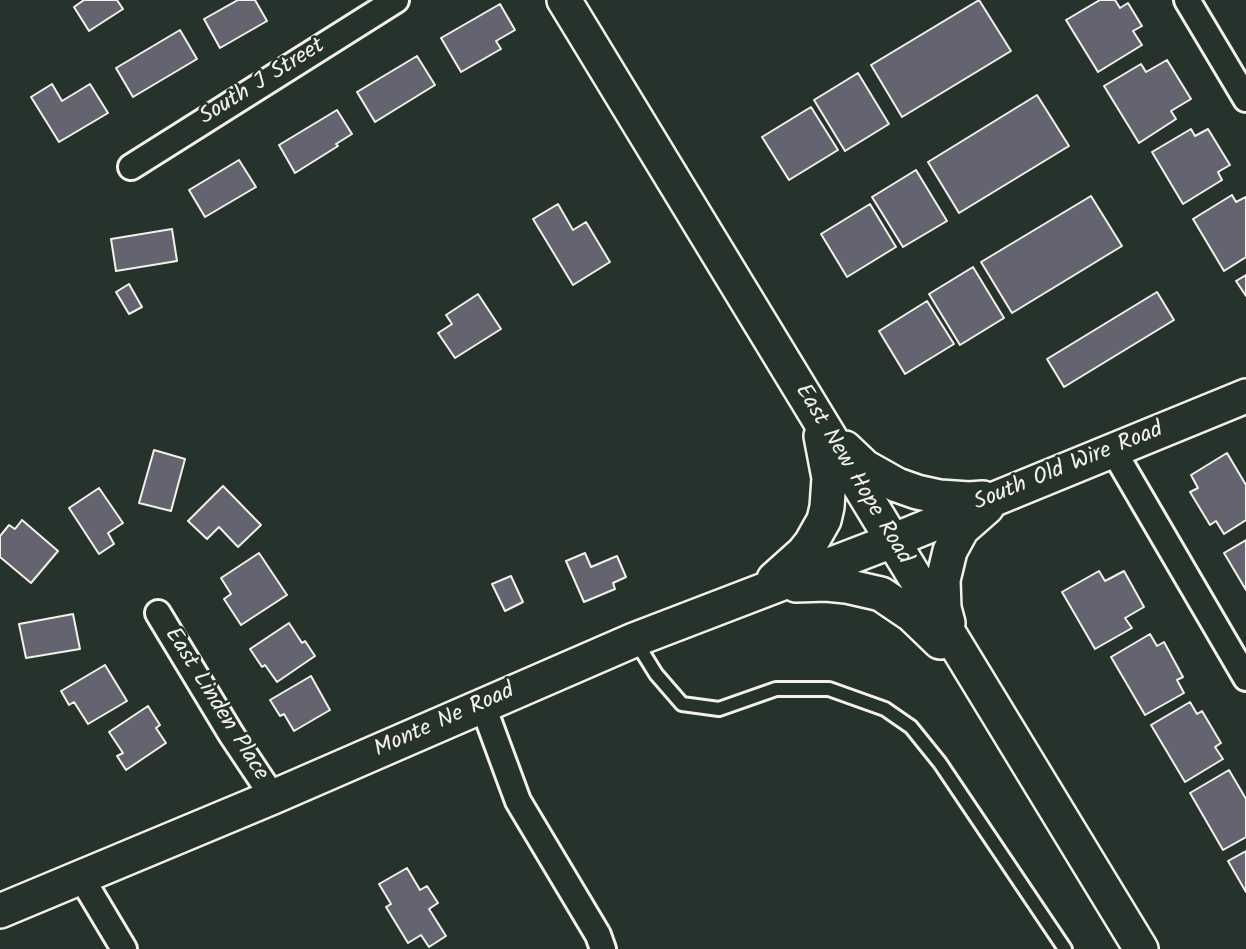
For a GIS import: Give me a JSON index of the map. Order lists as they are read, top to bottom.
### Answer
{
  "streets": {
    "street": [
      "South J Street",
      "South Old Wire Road",
      "East New Hope Road",
      "East Linden Place",
      "Monte Ne Road"
    ]
  },
  "crossings": [
    ["South Old Wire Road", "East New Hope Road"],
    ["South Old Wire Road", "Monte Ne Road"],
    ["East New Hope Road", "Monte Ne Road"],
    ["East Linden Place", "Monte Ne Road"]
  ]
}
